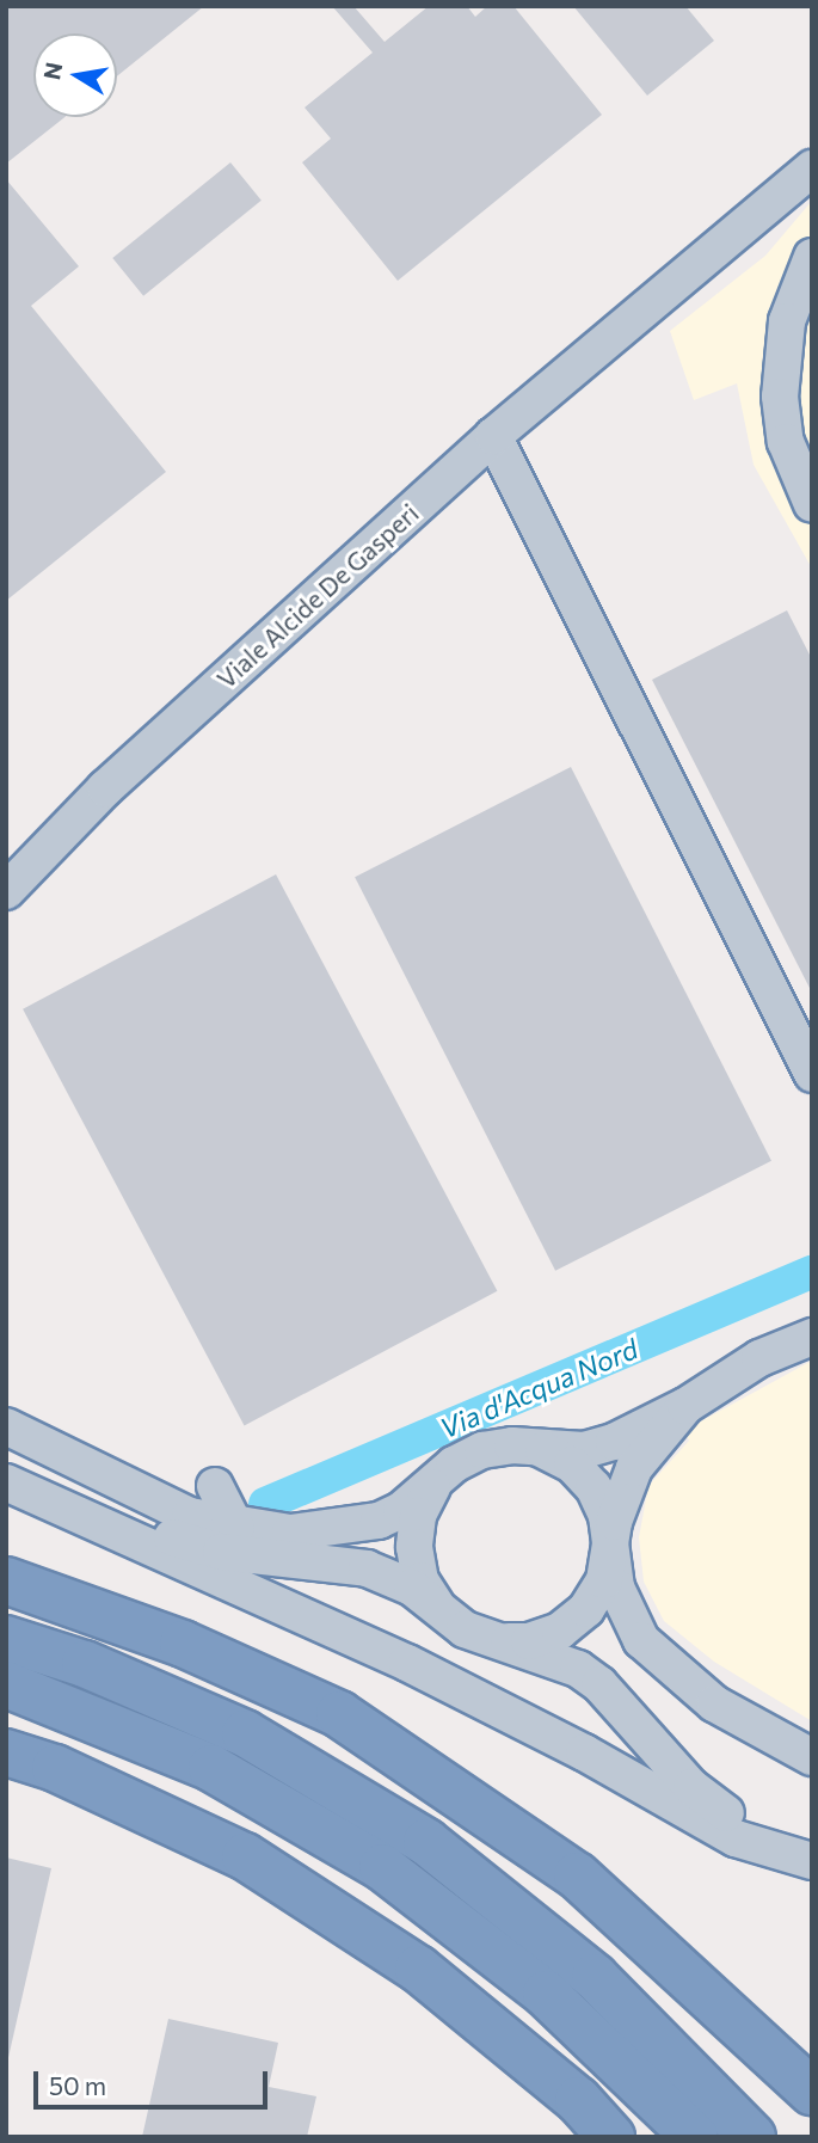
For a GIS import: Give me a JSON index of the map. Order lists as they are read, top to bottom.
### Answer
{
  "streets": {
    "street": ["Viale Alcide De Gasperi"]
  },
  "water": ["Via d'Acqua Nord"],
  "scale_bar": "50 m",
  "north": "left"
}
